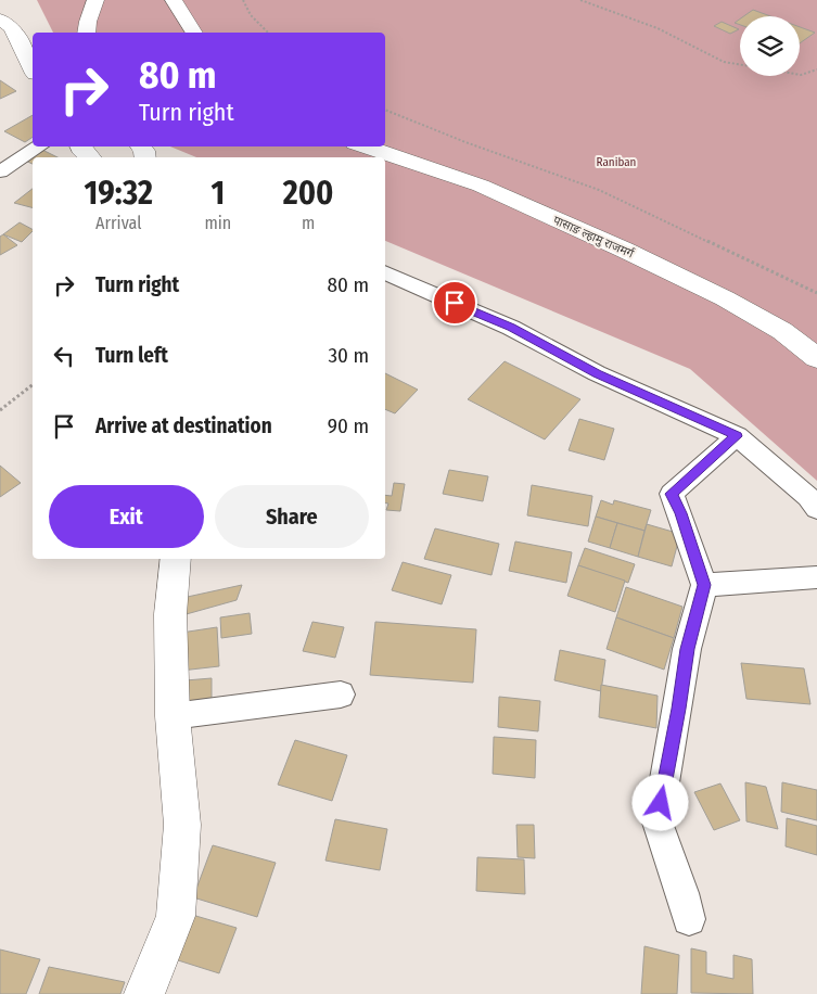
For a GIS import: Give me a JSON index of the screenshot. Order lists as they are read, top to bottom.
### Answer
{
  "streets": {
    "main road": ["पासाङ ल्हामु राजमर्ग"]
  },
  "parks": ["Raniban"],
  "page": {
    "turn": ["80 m", "Turn right"],
    "eta": [
      "19:32",
      "Arrival",
      "1",
      "min",
      "200",
      "m"
    ],
    "list": [
      {
        "name": "Turn right",
        "value": "80 m"
      },
      {
        "name": "Turn left",
        "value": "30 m"
      },
      {
        "name": "Arrive at destination",
        "value": "90 m"
      }
    ],
    "buttons": ["Exit", "Share"]
  }
}
